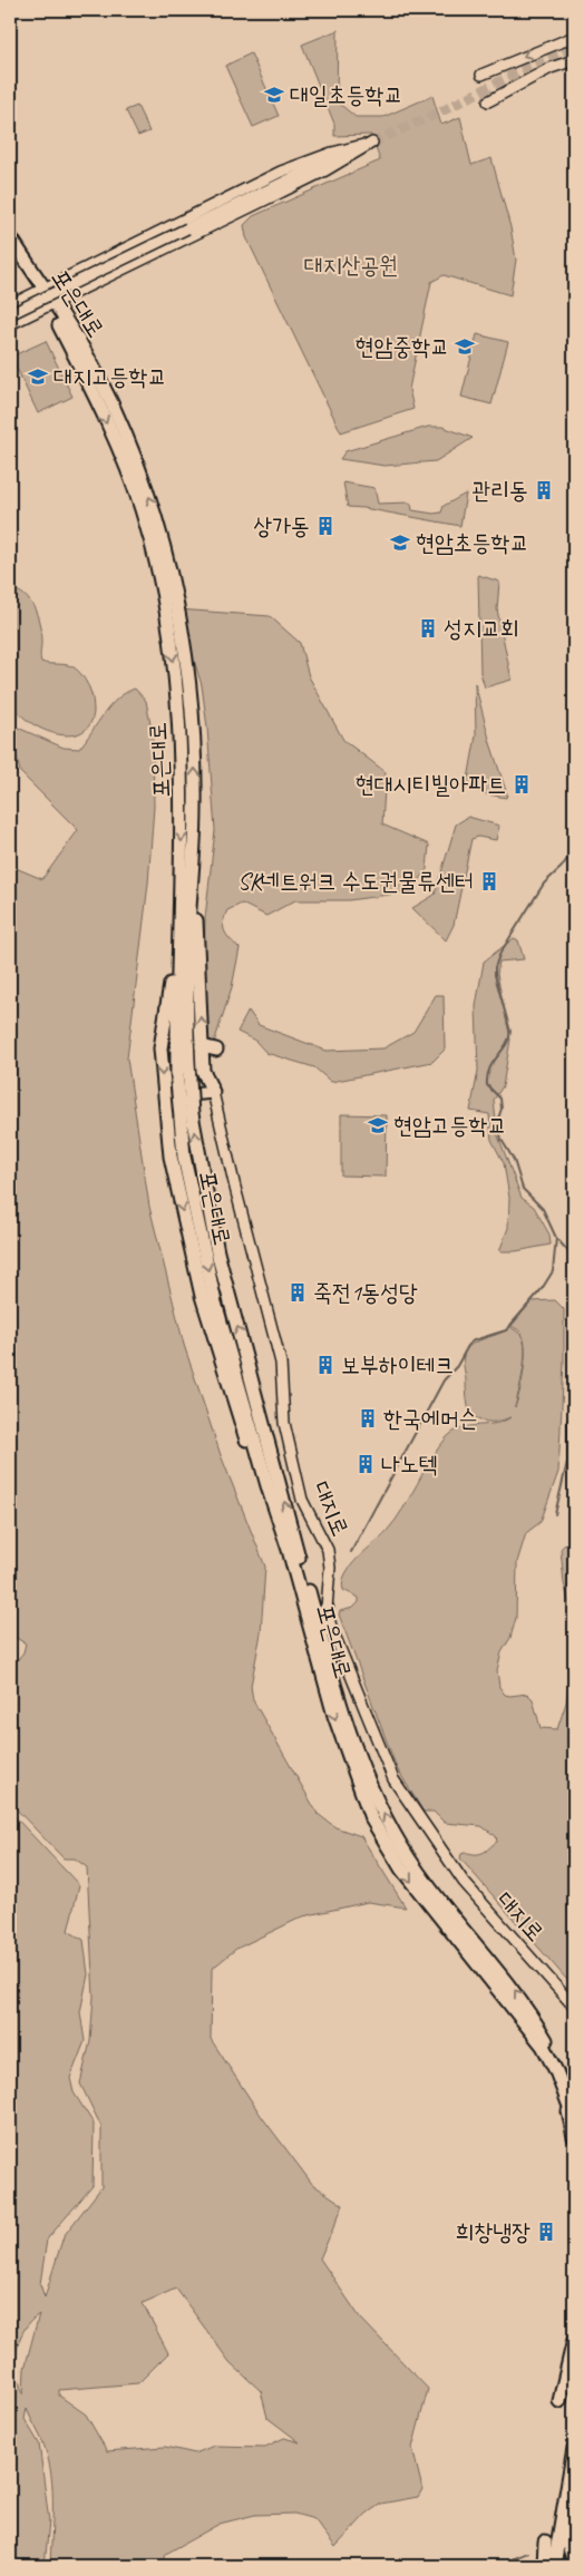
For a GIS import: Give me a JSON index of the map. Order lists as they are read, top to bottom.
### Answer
{
  "streets": {
    "highway": ["포은대로"],
    "main road": ["대지로"]
  },
  "parks": ["대지산공원"],
  "places": {
    "school or university": [
      "대일초등학교",
      "현암중학교",
      "대지고등학교",
      "현암초등학교",
      "현암고등학교"
    ],
    "building": [
      "관리동",
      "상가동",
      "성지교회",
      "현대시티빌아파트",
      "SK네트워크 수도권물류센터",
      "죽전1동성당",
      "보부하이테크",
      "한국에머슨",
      "나노텍",
      "희창냉장"
    ]
  }
}
